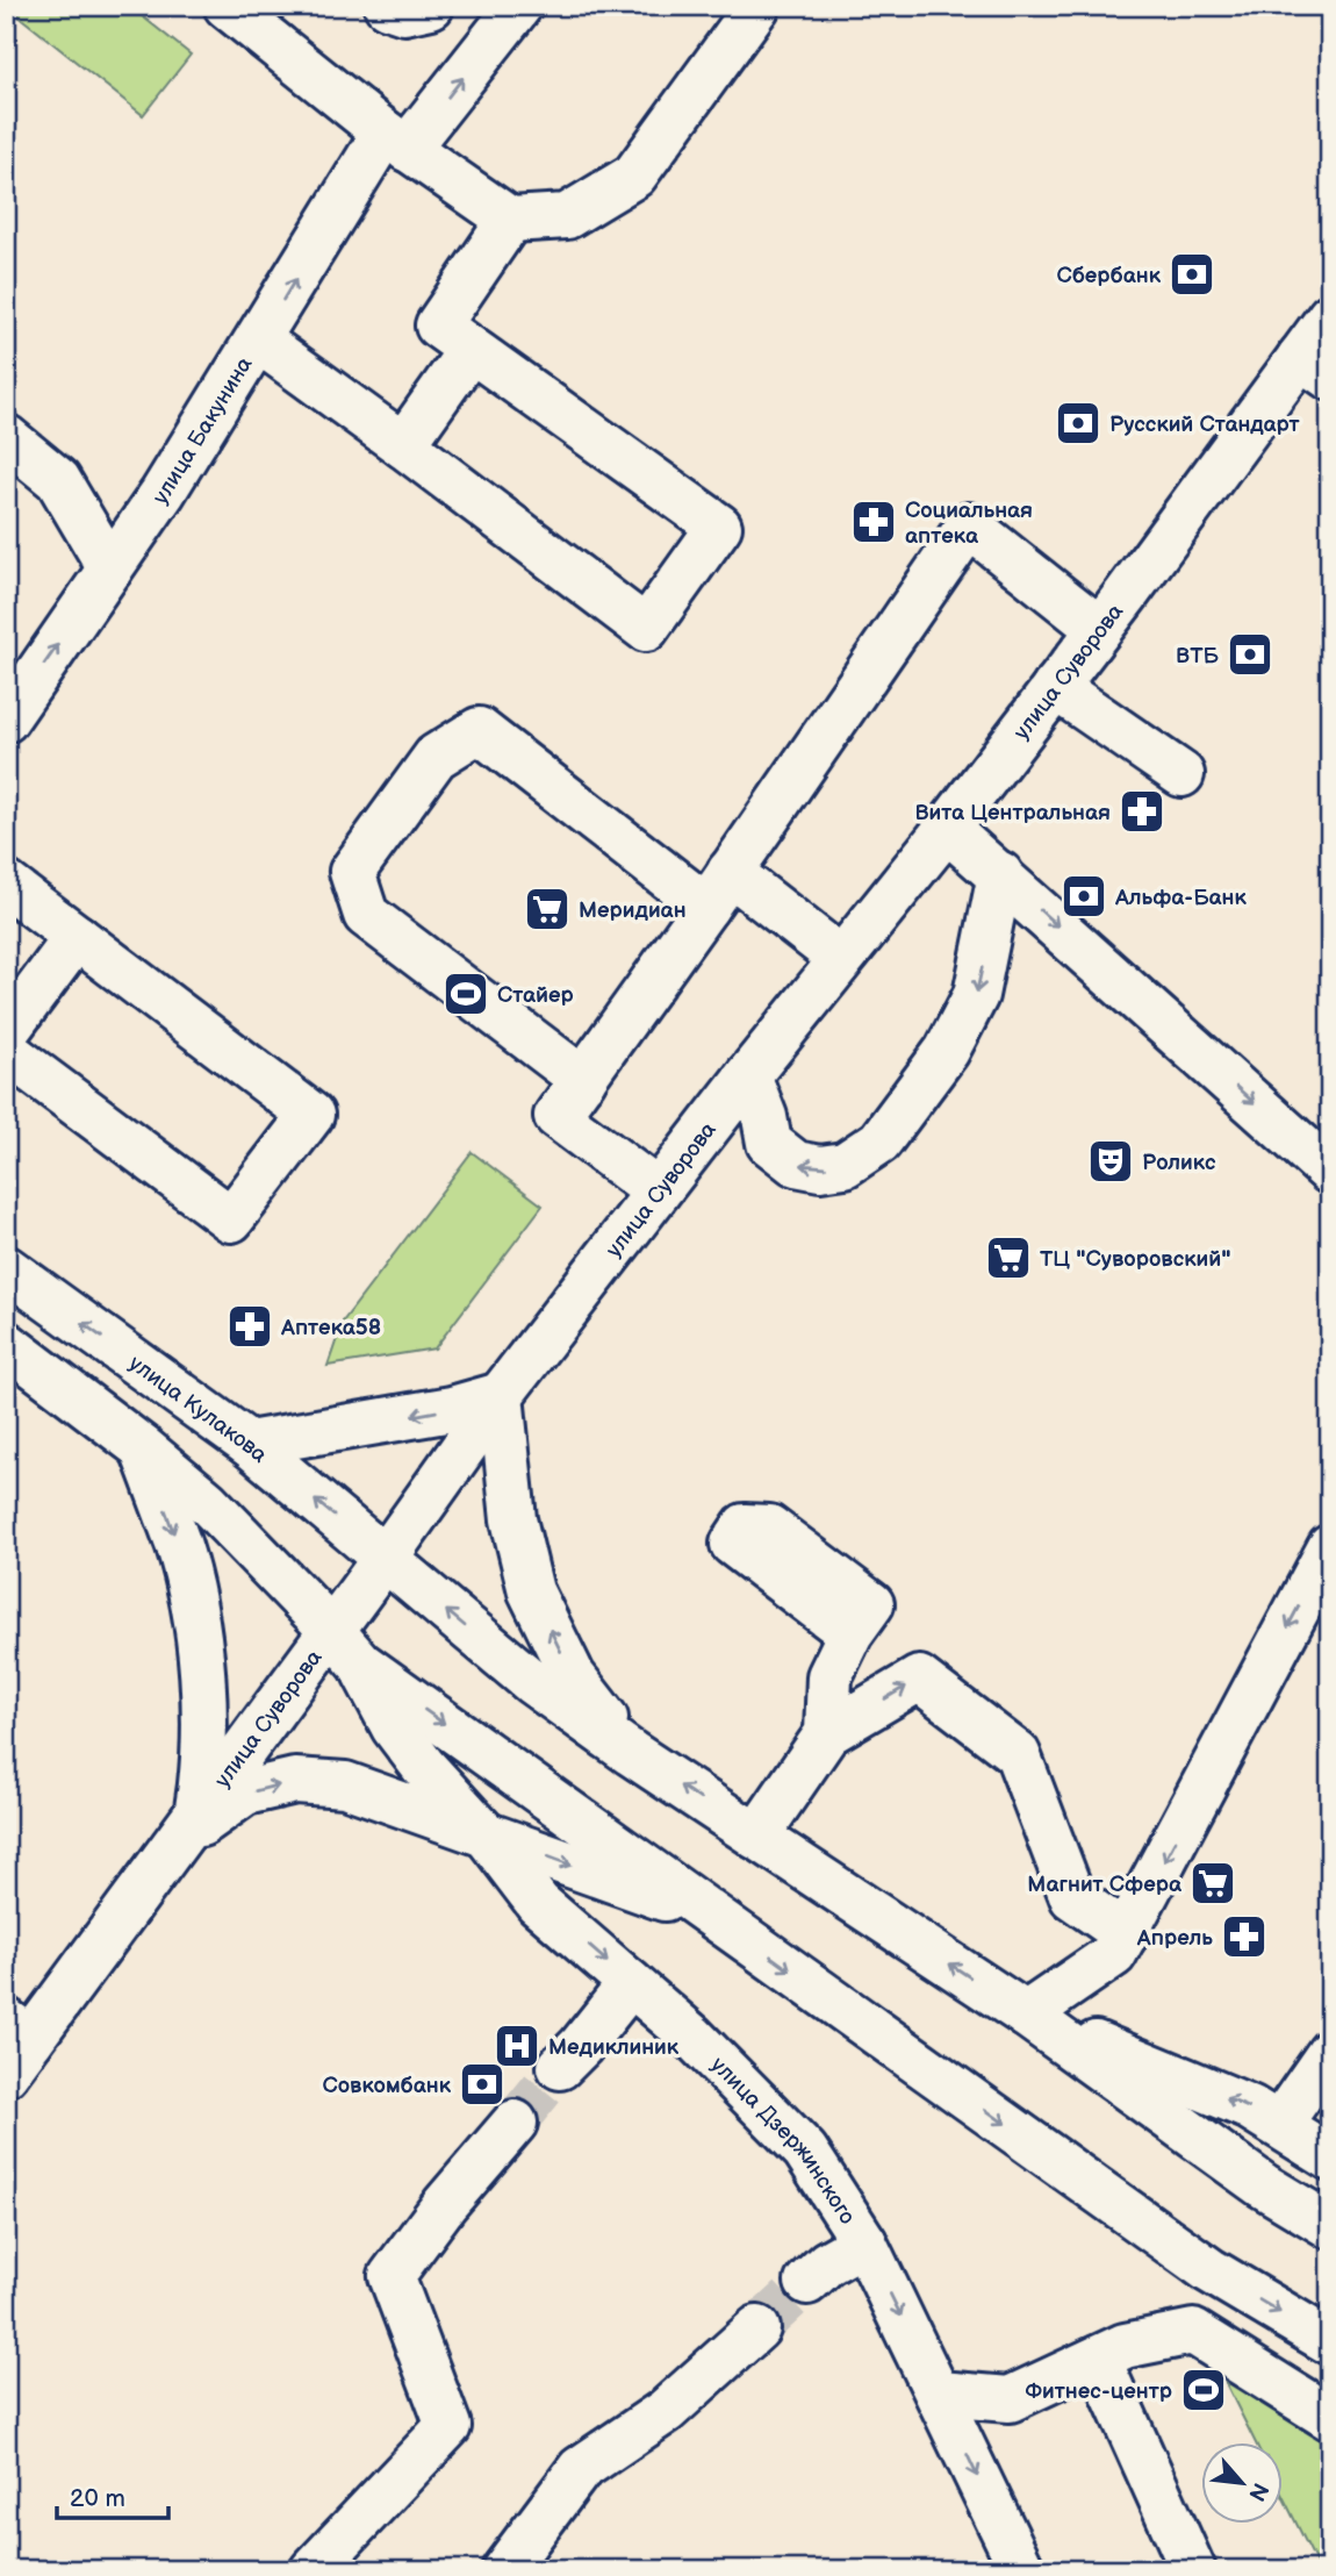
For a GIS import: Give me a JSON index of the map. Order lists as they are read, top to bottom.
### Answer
{
  "streets": {
    "main road": [
      "улица Бакунина",
      "улица Суворова",
      "улица Кулакова",
      "улица Дзержинского"
    ]
  },
  "crossings": [
    ["улица Суворова", "улица Кулакова"]
  ],
  "places": {
    "bank": [
      "Сбербанк",
      "Русский Стандарт",
      "ВТБ",
      "Альфа-Банк",
      "Совкомбанк"
    ],
    "pharmacy": [
      "Социальная аптека",
      "Вита Центральная",
      "Аптека58",
      "Апрель"
    ],
    "supermarket": ["Меридиан", "ТЦ \"Суворовский\"", "Магнит Сфера"],
    "sports": ["Стайер", "Фитнес-центр"],
    "theatre": ["Роликс"],
    "hospital": ["Медиклиник"]
  },
  "scale_bar": "20 m",
  "north": "bottom right"
}
